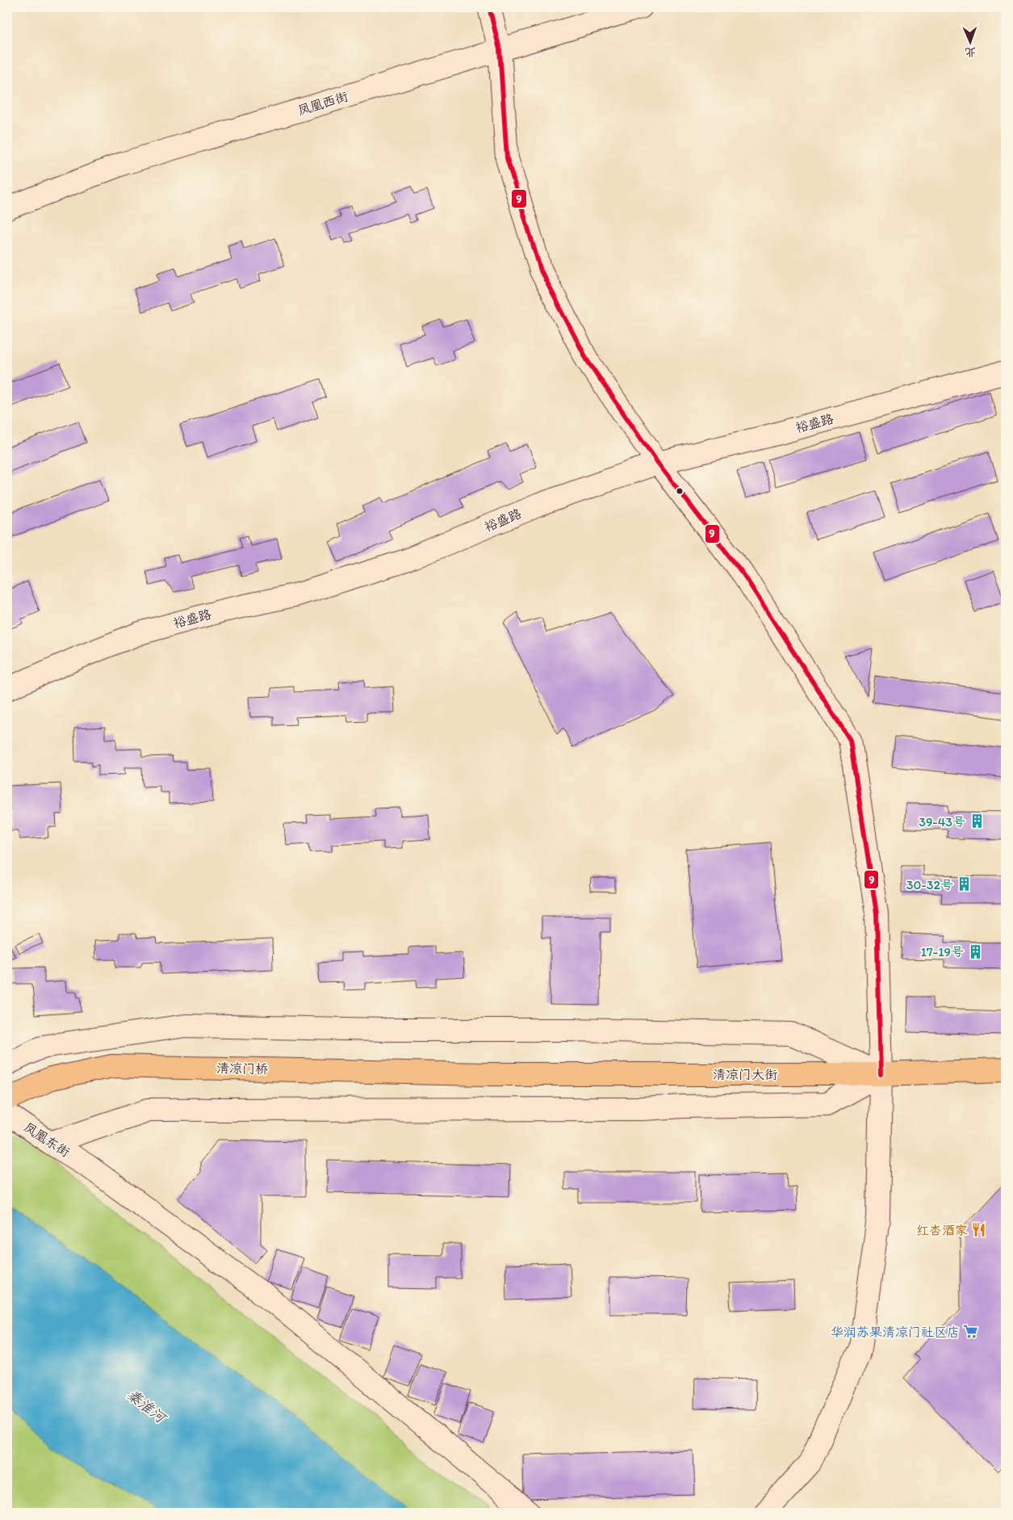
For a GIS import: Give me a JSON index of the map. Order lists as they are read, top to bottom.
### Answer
{
  "streets": {
    "main road": ["清凉门桥", "清凉门大街"],
    "street": ["凤凰西街", "裕盛路", "凤凰东街"]
  },
  "crossings": [
    ["清凉门桥", "清凉门大街"]
  ],
  "water": ["秦淮河"],
  "places": {
    "building": ["39-43号", "30-32号", "17-19号"],
    "restaurant": ["红杏酒家"],
    "supermarket": ["华润苏果清凉门社区店"]
  },
  "lines": ["transit line 9"],
  "north": "bottom"
}
